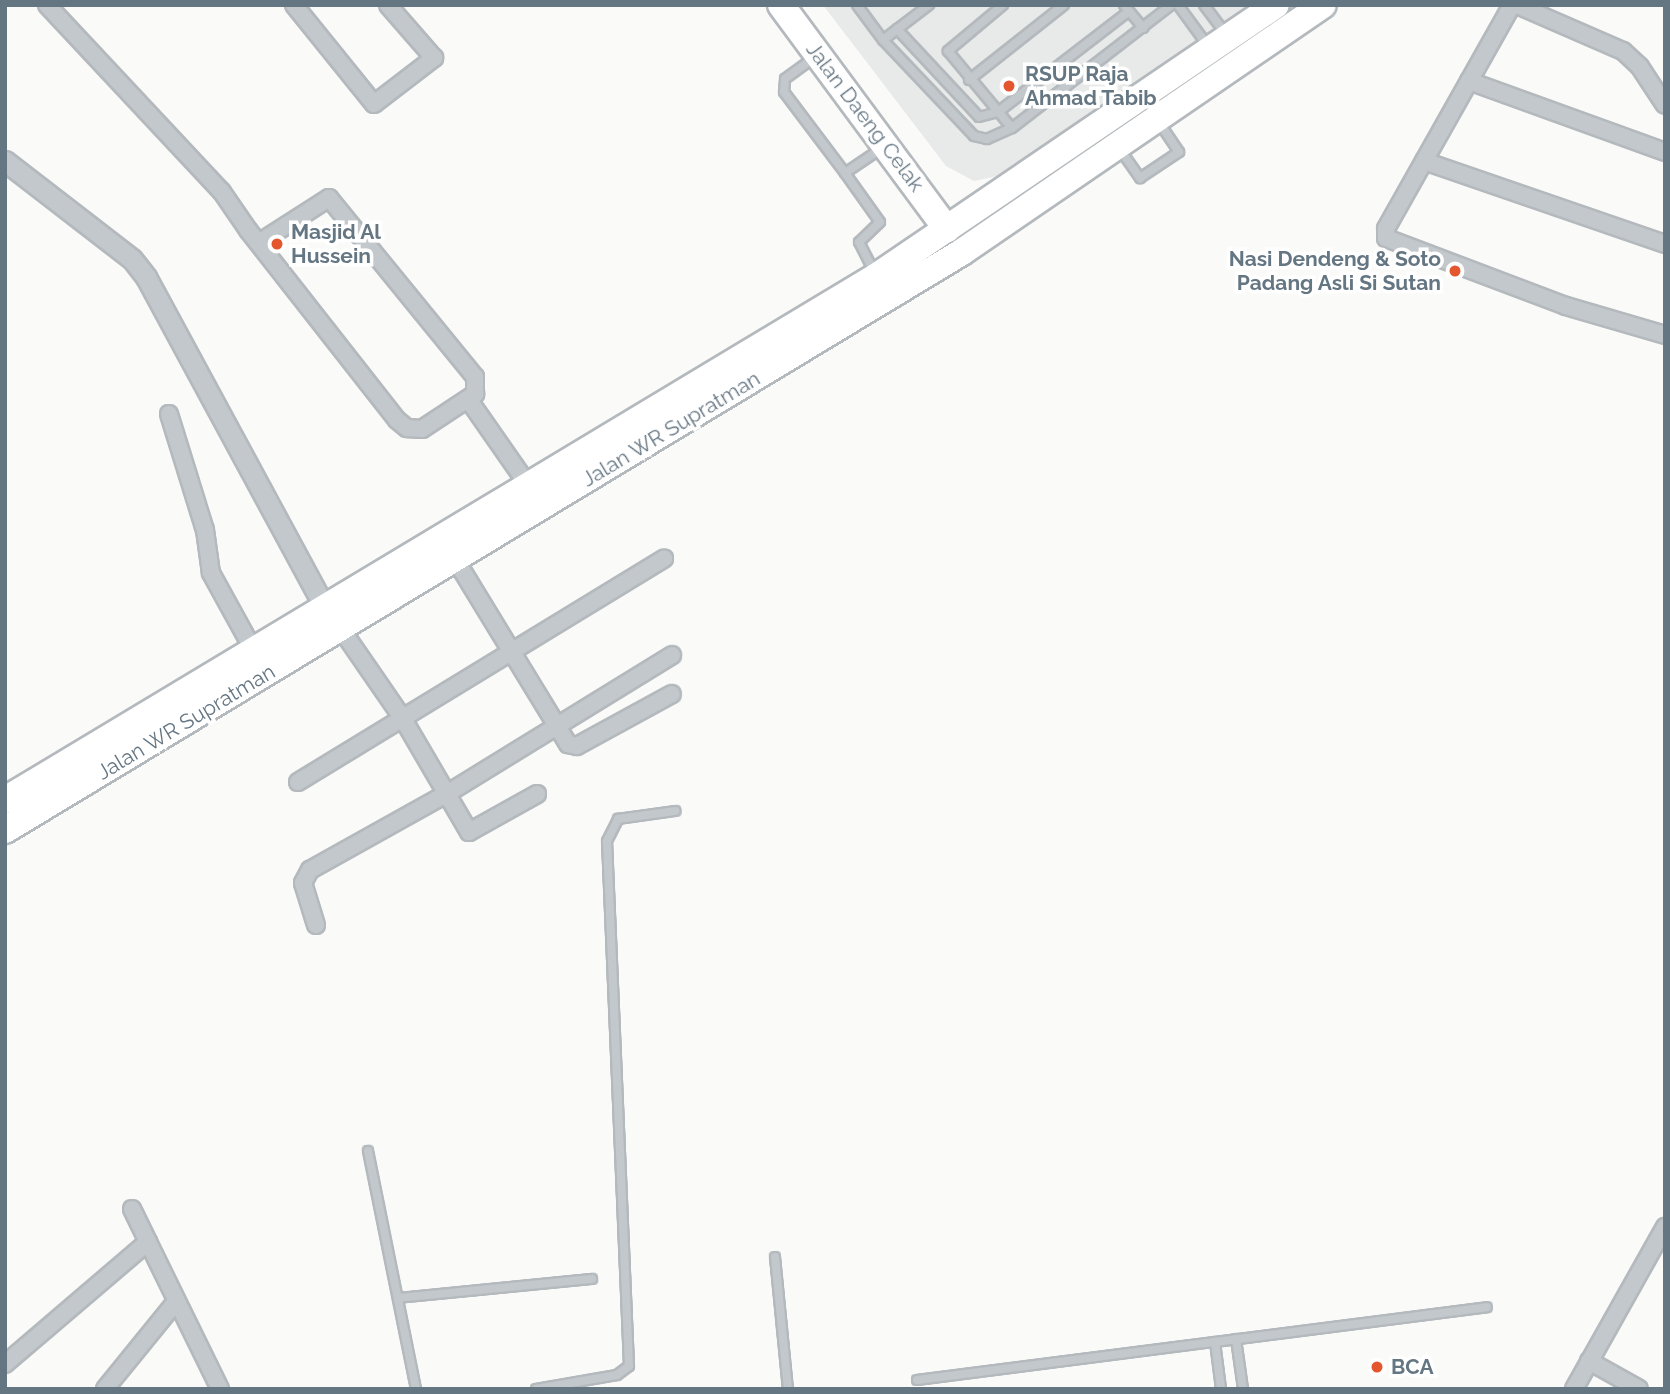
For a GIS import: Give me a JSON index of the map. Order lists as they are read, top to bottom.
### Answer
{
  "streets": {
    "highway": ["Jalan Daeng Celak", "Jalan WR Supratman"]
  },
  "crossings": [
    ["Jalan Daeng Celak", "Jalan WR Supratman"]
  ],
  "places": [
    "RSUP Raja Ahmad Tabib",
    "Masjid Al Hussein",
    "Nasi Dendeng & Soto Padang Asli Si Sutan",
    "BCA"
  ]
}
